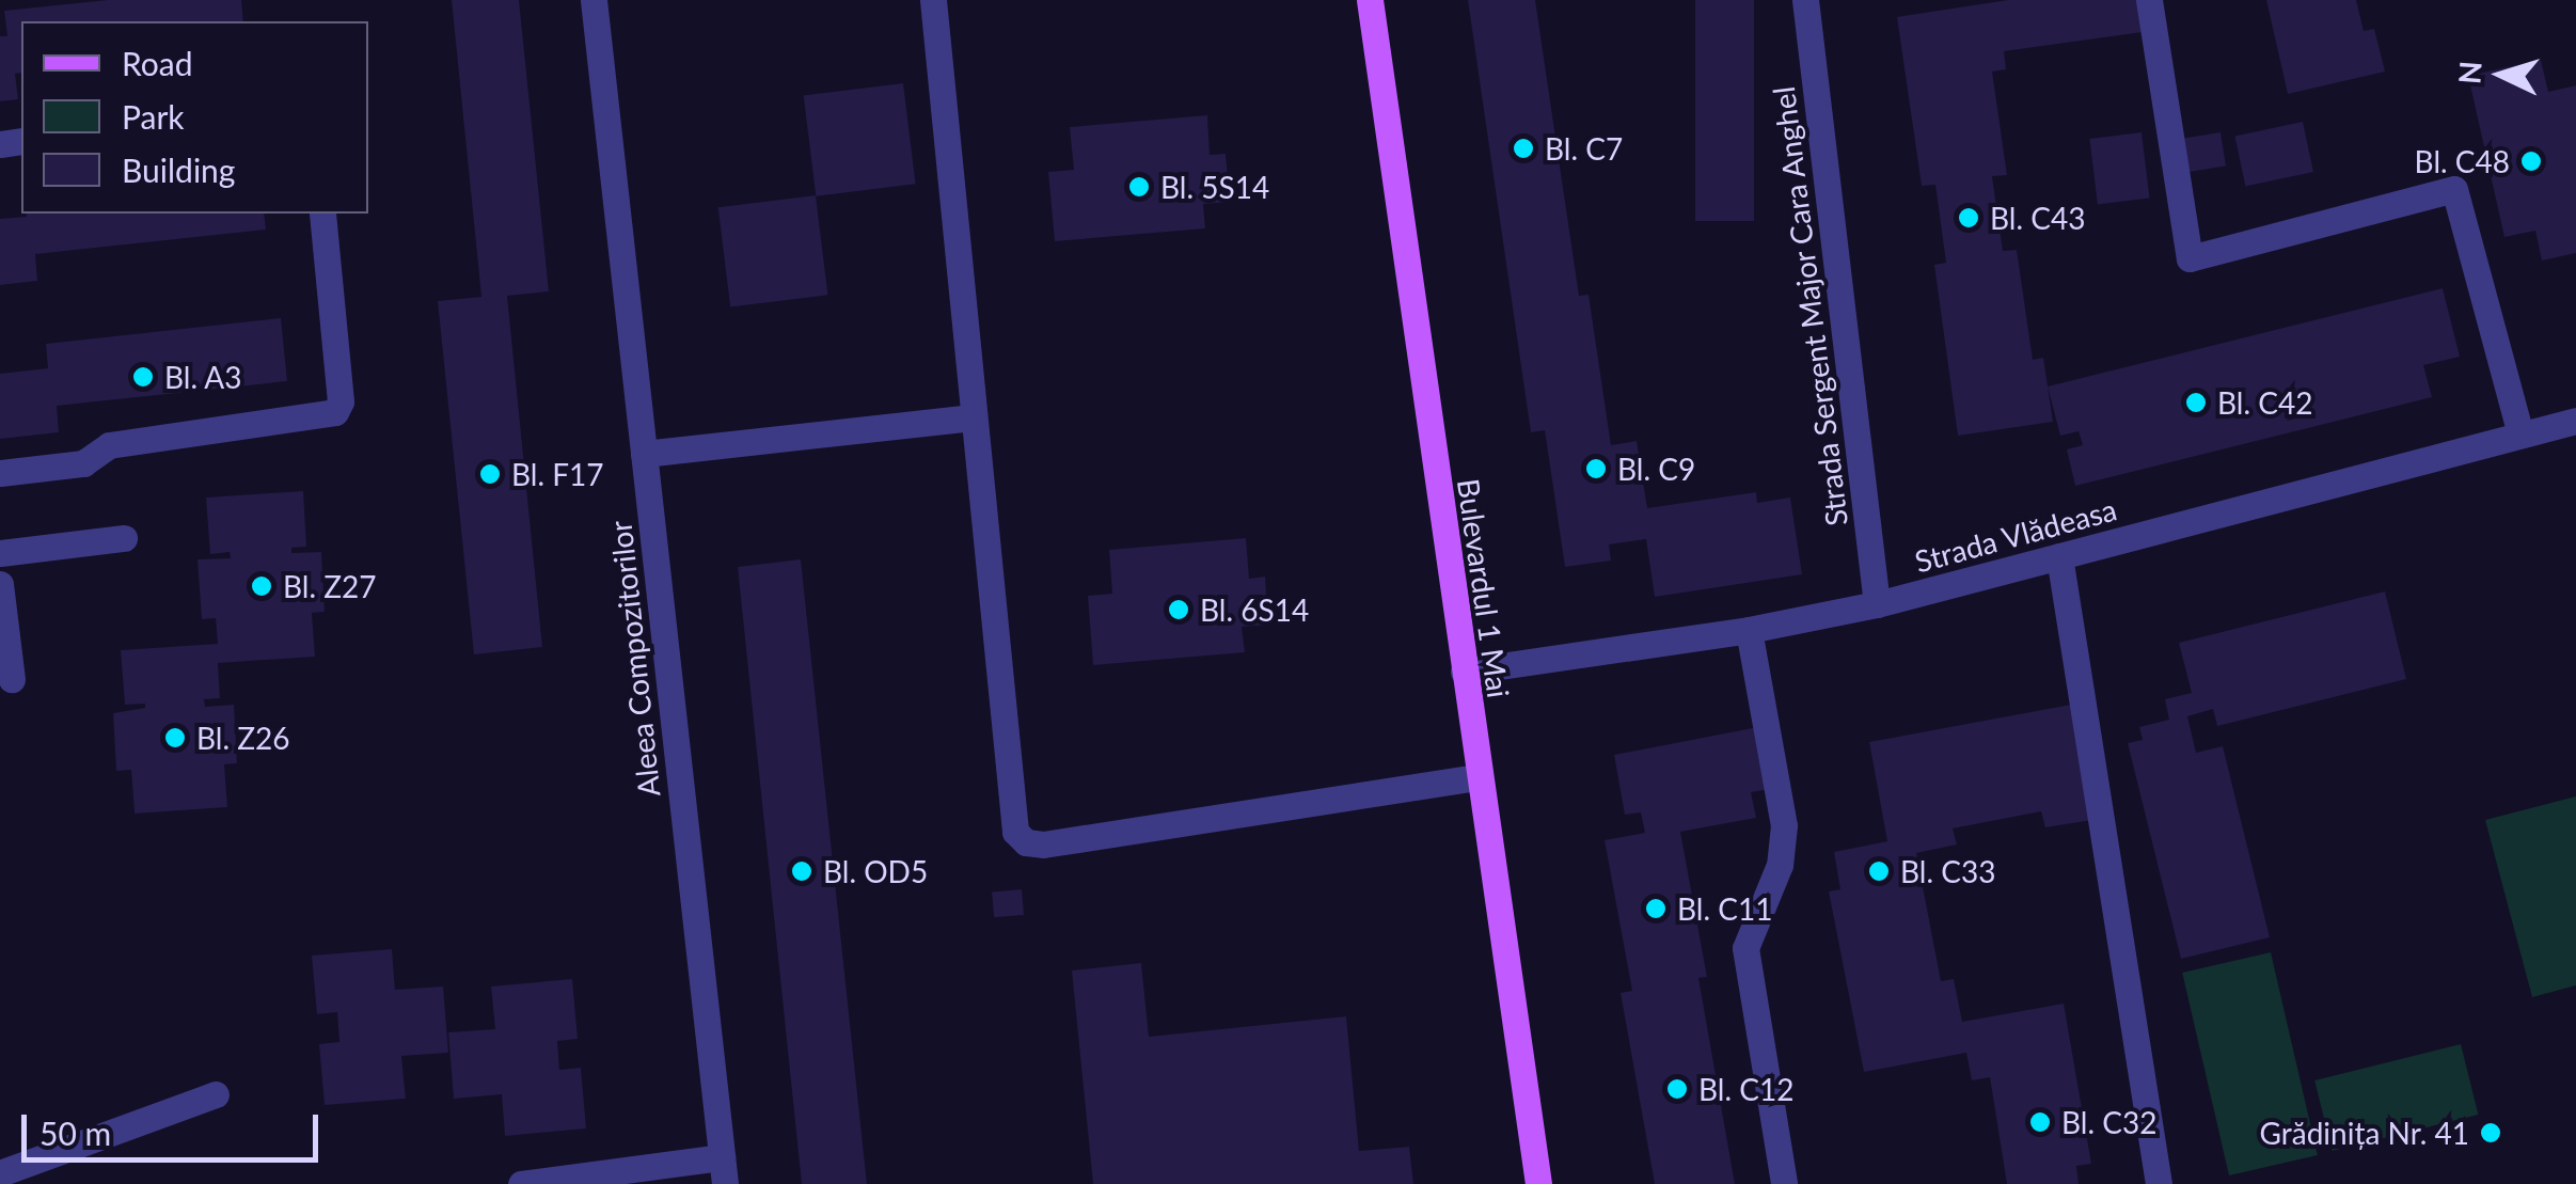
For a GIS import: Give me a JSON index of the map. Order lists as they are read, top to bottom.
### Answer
{
  "streets": {
    "main road": ["Bulevardul 1 Mai"],
    "street": ["Strada Sergent Major Cara Anghel", "Strada Vlădeasa", "Aleea Compozitorilor"]
  },
  "crossings": [
    ["Strada Sergent Major Cara Anghel", "Strada Vlădeasa"],
    ["Strada Vlădeasa", "Bulevardul 1 Mai"]
  ],
  "places": [
    "Bl. C7",
    "Bl. C48",
    "Bl. 5S14",
    "Bl. C43",
    "Bl. A3",
    "Bl. C42",
    "Bl. C9",
    "Bl. F17",
    "Bl. Z27",
    "Bl. 6S14",
    "Bl. Z26",
    "Bl. OD5",
    "Bl. C33",
    "Bl. C11",
    "Bl. C12",
    "Bl. C32",
    "Grădinița Nr. 41"
  ],
  "legend": ["Road", "Park", "Building"],
  "scale_bar": "50 m",
  "north": "left"
}
